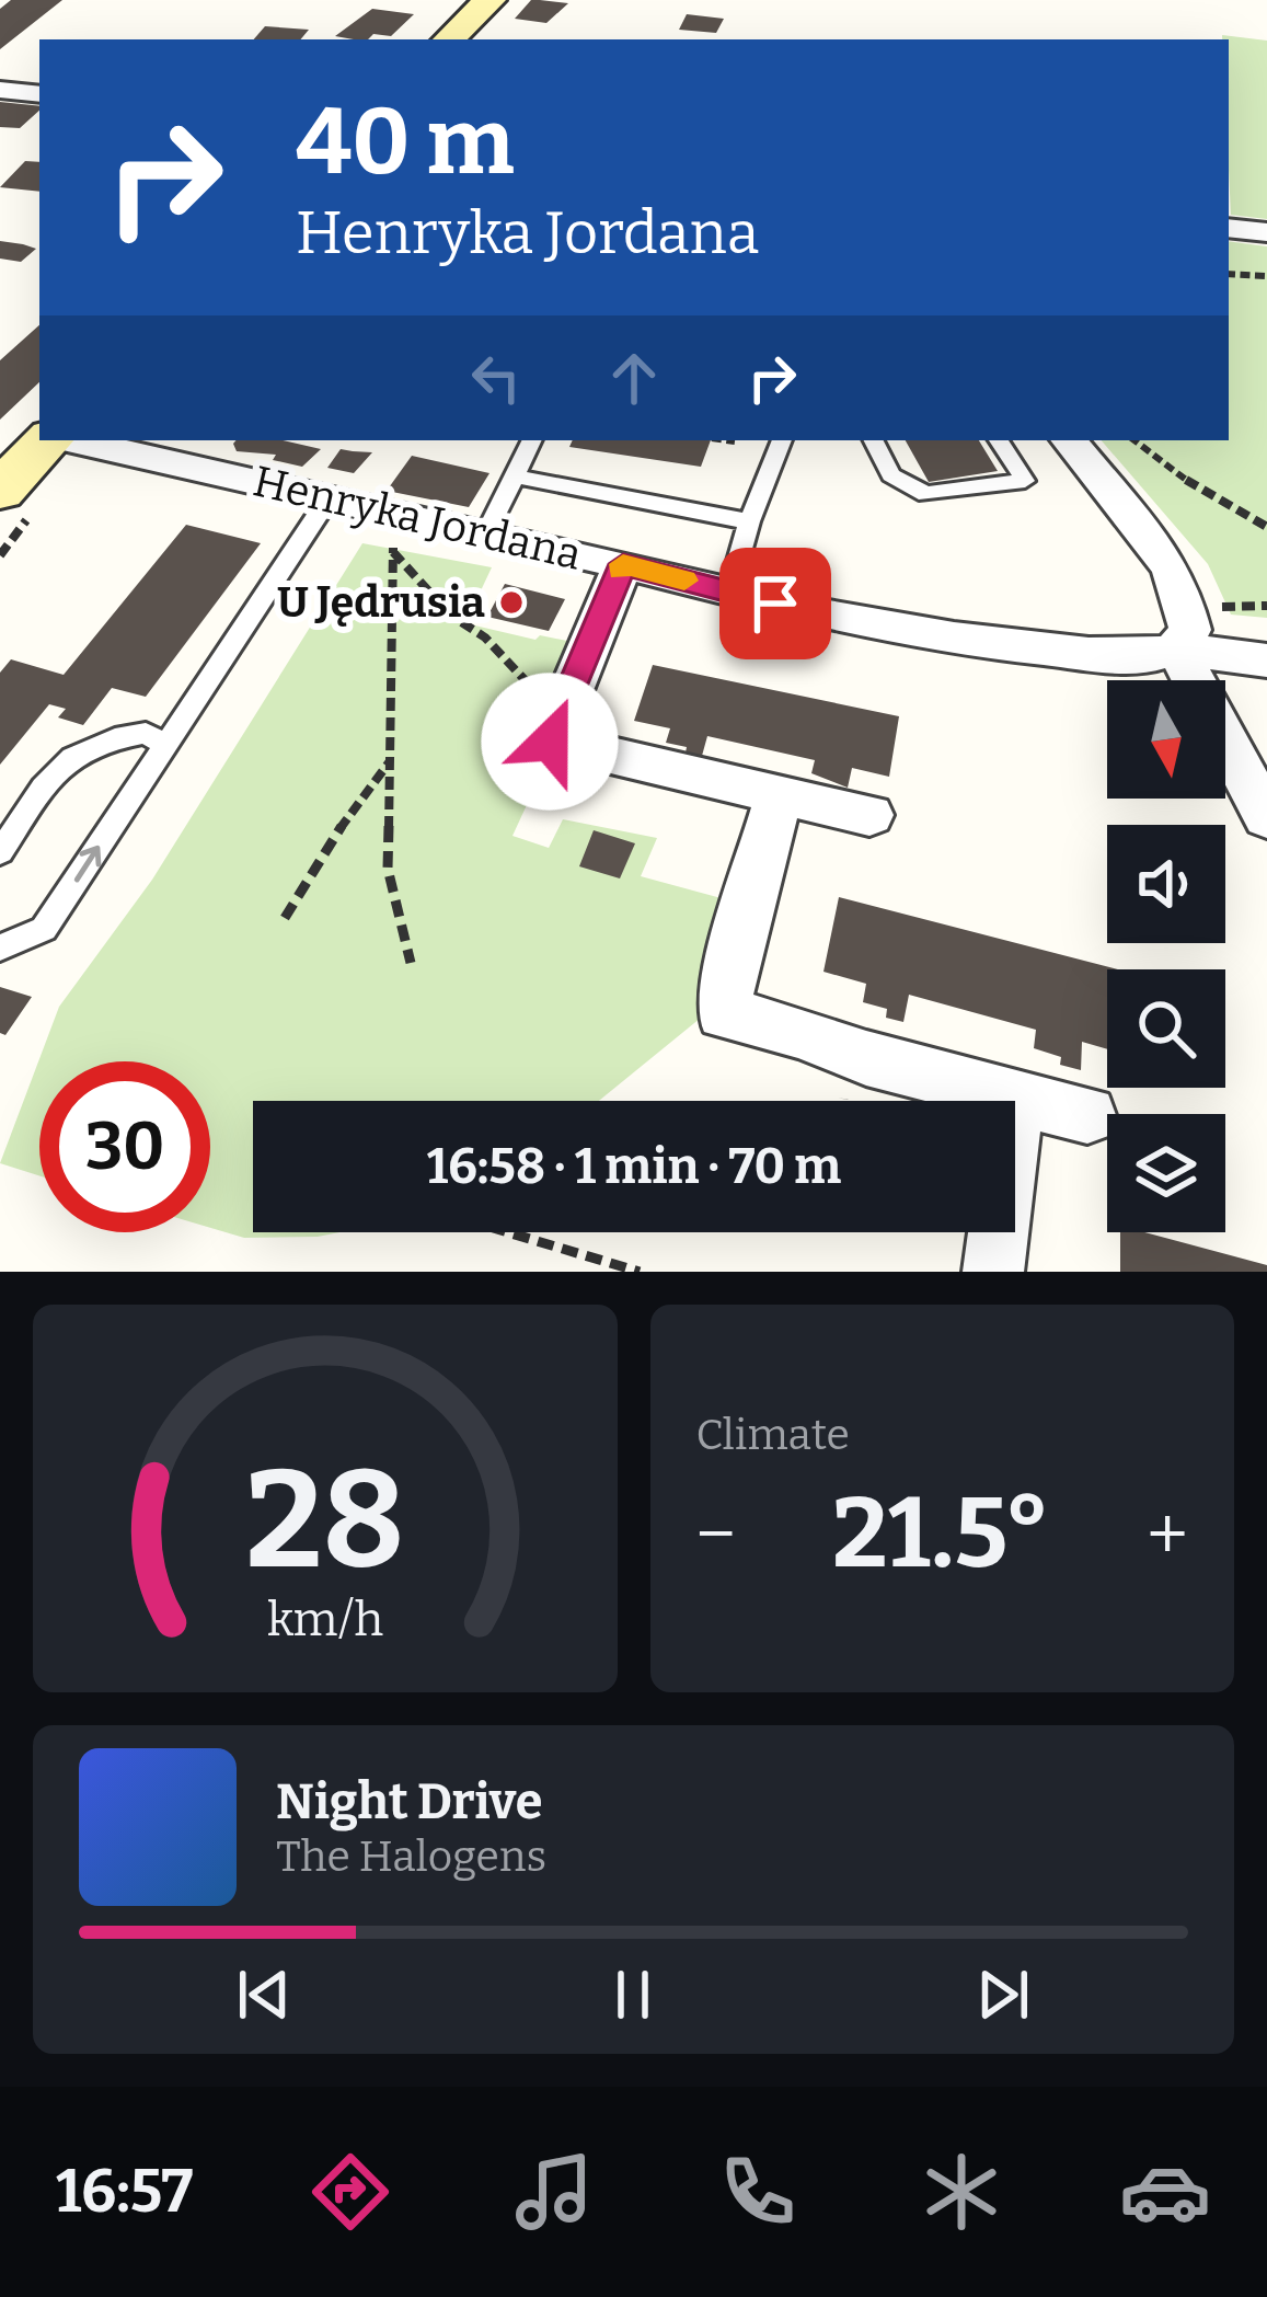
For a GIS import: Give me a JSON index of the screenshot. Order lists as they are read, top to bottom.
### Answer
{
  "streets": {
    "street": ["Henryka Jordana"]
  },
  "places": ["U Jędrusia"],
  "north": "bottom",
  "page": {
    "turn": ["40 m", "Henryka Jordana"],
    "limit": "30",
    "trip": "16:58 · 1 min · 70 m",
    "tile": "Climate",
    "heat": ["−", "21.5°", "+"],
    "song": ["Night Drive", "The Halogens"],
    "tabs": "16:57",
    "gauge": ["28", "km/h"]
  }
}
